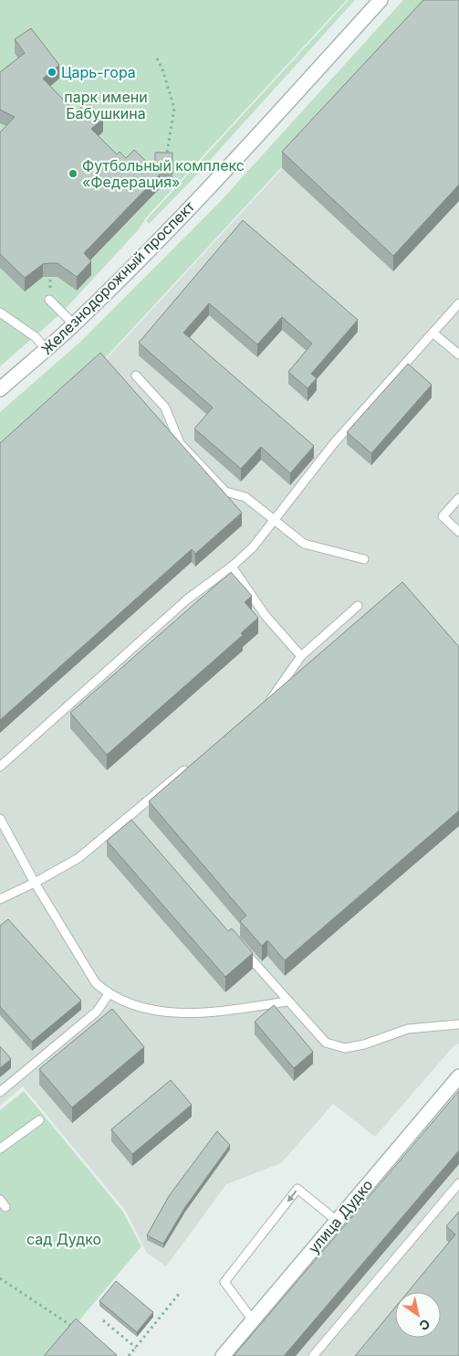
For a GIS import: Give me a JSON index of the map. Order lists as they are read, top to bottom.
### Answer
{
  "streets": {
    "street": ["Железнодорожный проспект", "улица Дудко"]
  },
  "parks": ["парк имени Бабушкина", "сад Дудко"],
  "places": ["Царь-гора", "Футбольный комплекс «Федерация»"],
  "north": "bottom right"
}
